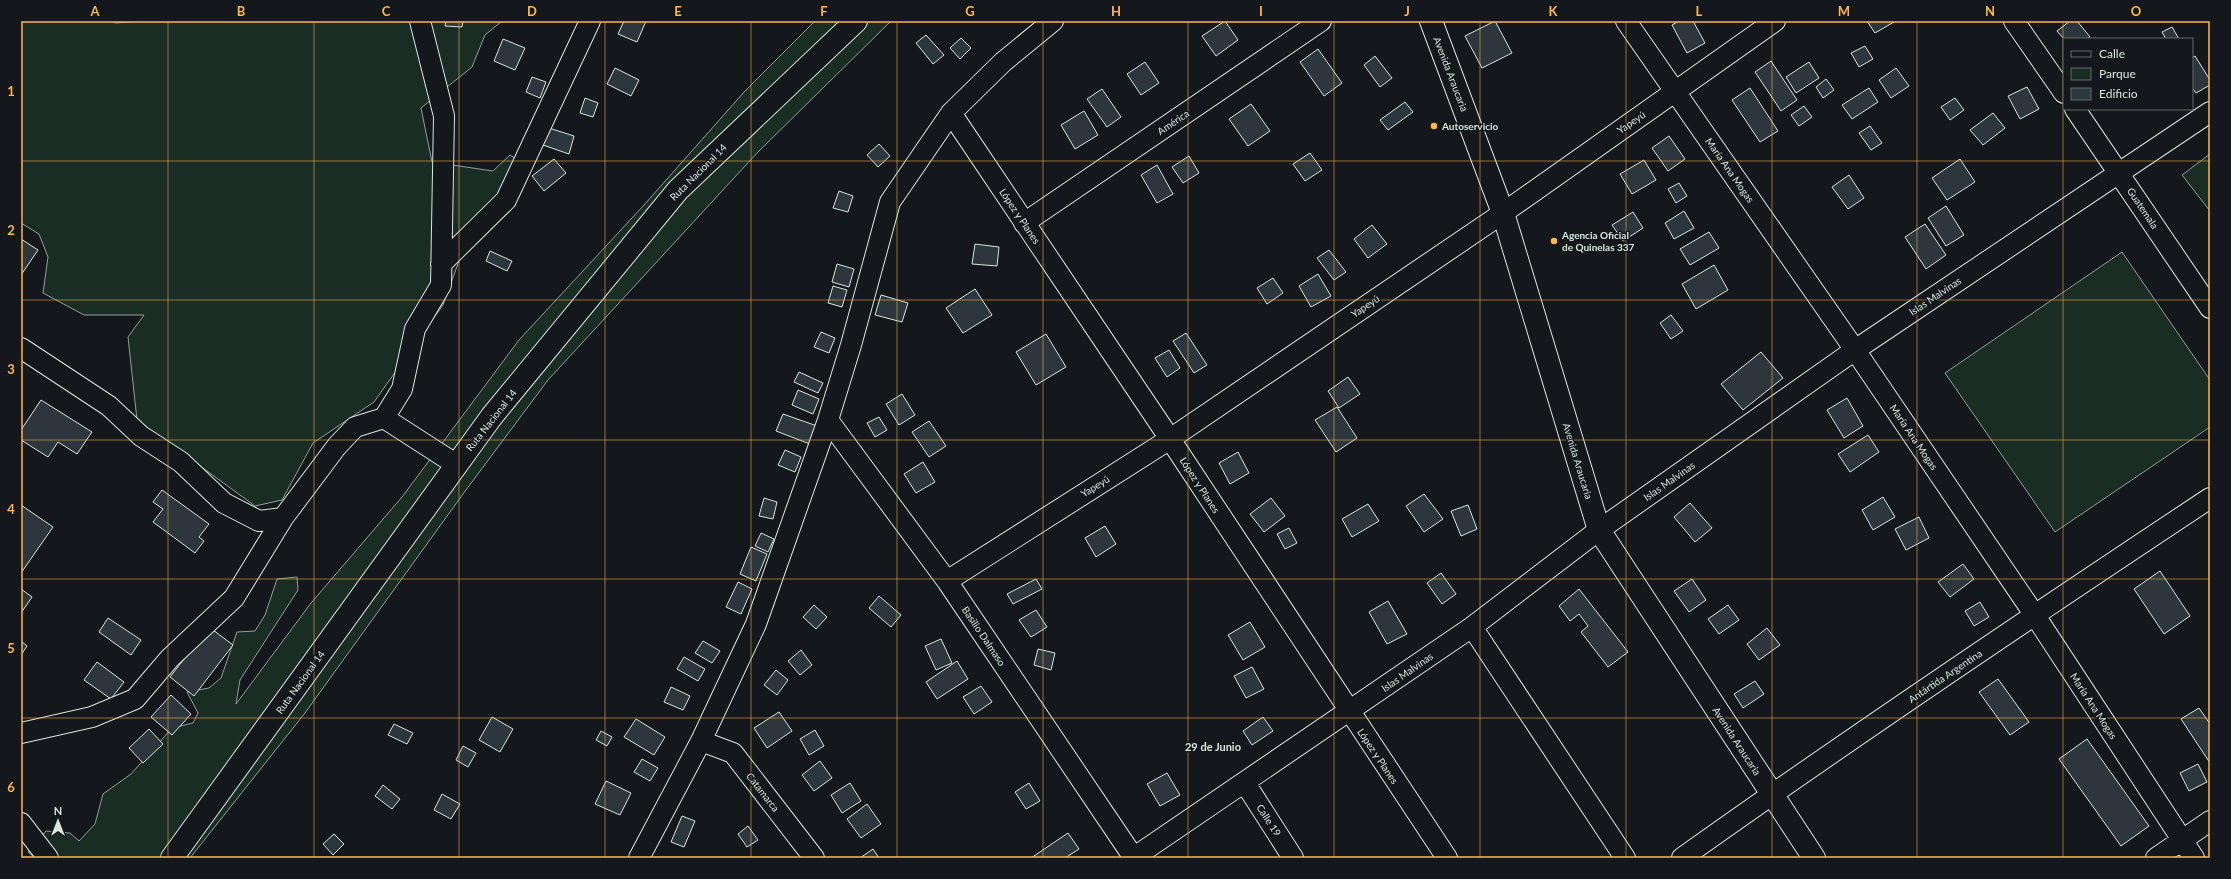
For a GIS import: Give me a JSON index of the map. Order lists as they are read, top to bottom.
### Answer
{
  "streets": {
    "main road": ["Avenida Araucaria", "Ruta Nacional 14"],
    "street": [
      "América",
      "Yapeyú",
      "María Ana Mogas",
      "Guatemala",
      "López y Planes",
      "Islas Malvinas",
      "Basilio Dalmaso",
      "Antártida Argentina",
      "Catamarca",
      "Calle 19"
    ]
  },
  "crossings": [
    ["Avenida Araucaria", "Yapeyú"],
    ["Avenida Araucaria", "Islas Malvinas"],
    ["Avenida Araucaria", "Antártida Argentina"],
    ["América", "López y Planes"],
    ["Yapeyú", "María Ana Mogas"],
    ["Yapeyú", "López y Planes"],
    ["Yapeyú", "Basilio Dalmaso"],
    ["María Ana Mogas", "Islas Malvinas"],
    ["María Ana Mogas", "Antártida Argentina"],
    ["Guatemala", "Islas Malvinas"],
    ["López y Planes", "Islas Malvinas"],
    ["Islas Malvinas", "Basilio Dalmaso"],
    ["Islas Malvinas", "Calle 19"]
  ],
  "districts": ["29 de Junio"],
  "places": ["Autoservicio", "Agencia Oficial de Quinelas 337"],
  "legend": ["Calle", "Parque", "Edificio"],
  "north": "top",
  "grid": {
    "columns": [
      "A",
      "B",
      "C",
      "D",
      "E",
      "F",
      "G",
      "H",
      "I",
      "J",
      "K",
      "L",
      "M",
      "N",
      "O"
    ],
    "rows": [
      "1",
      "2",
      "3",
      "4",
      "5",
      "6"
    ]
  }
}
